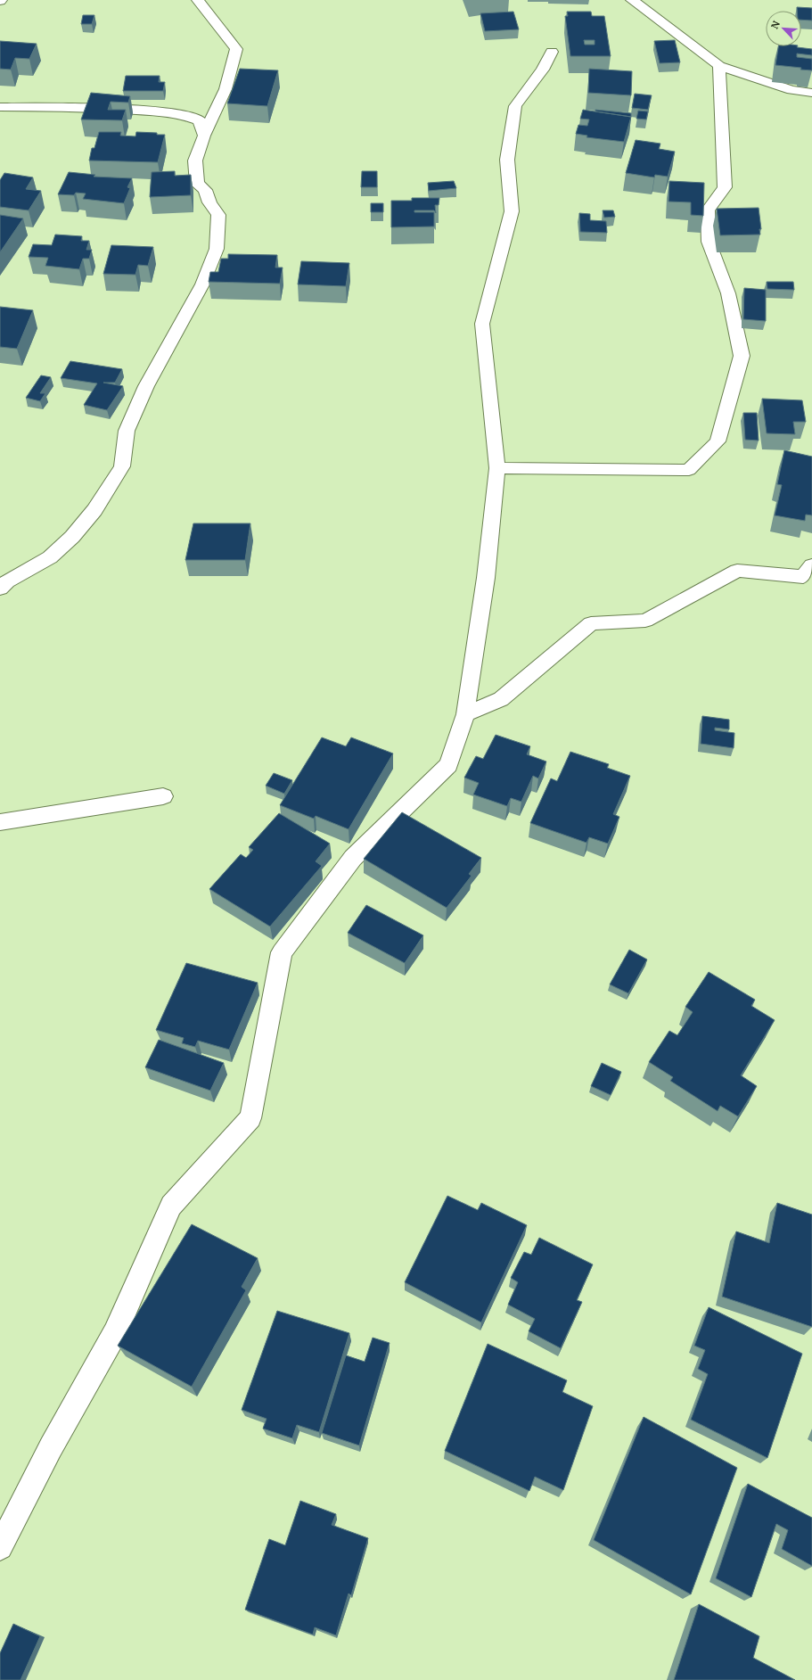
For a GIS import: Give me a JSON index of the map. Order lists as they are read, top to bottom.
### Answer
{
  "north": "top left"
}
